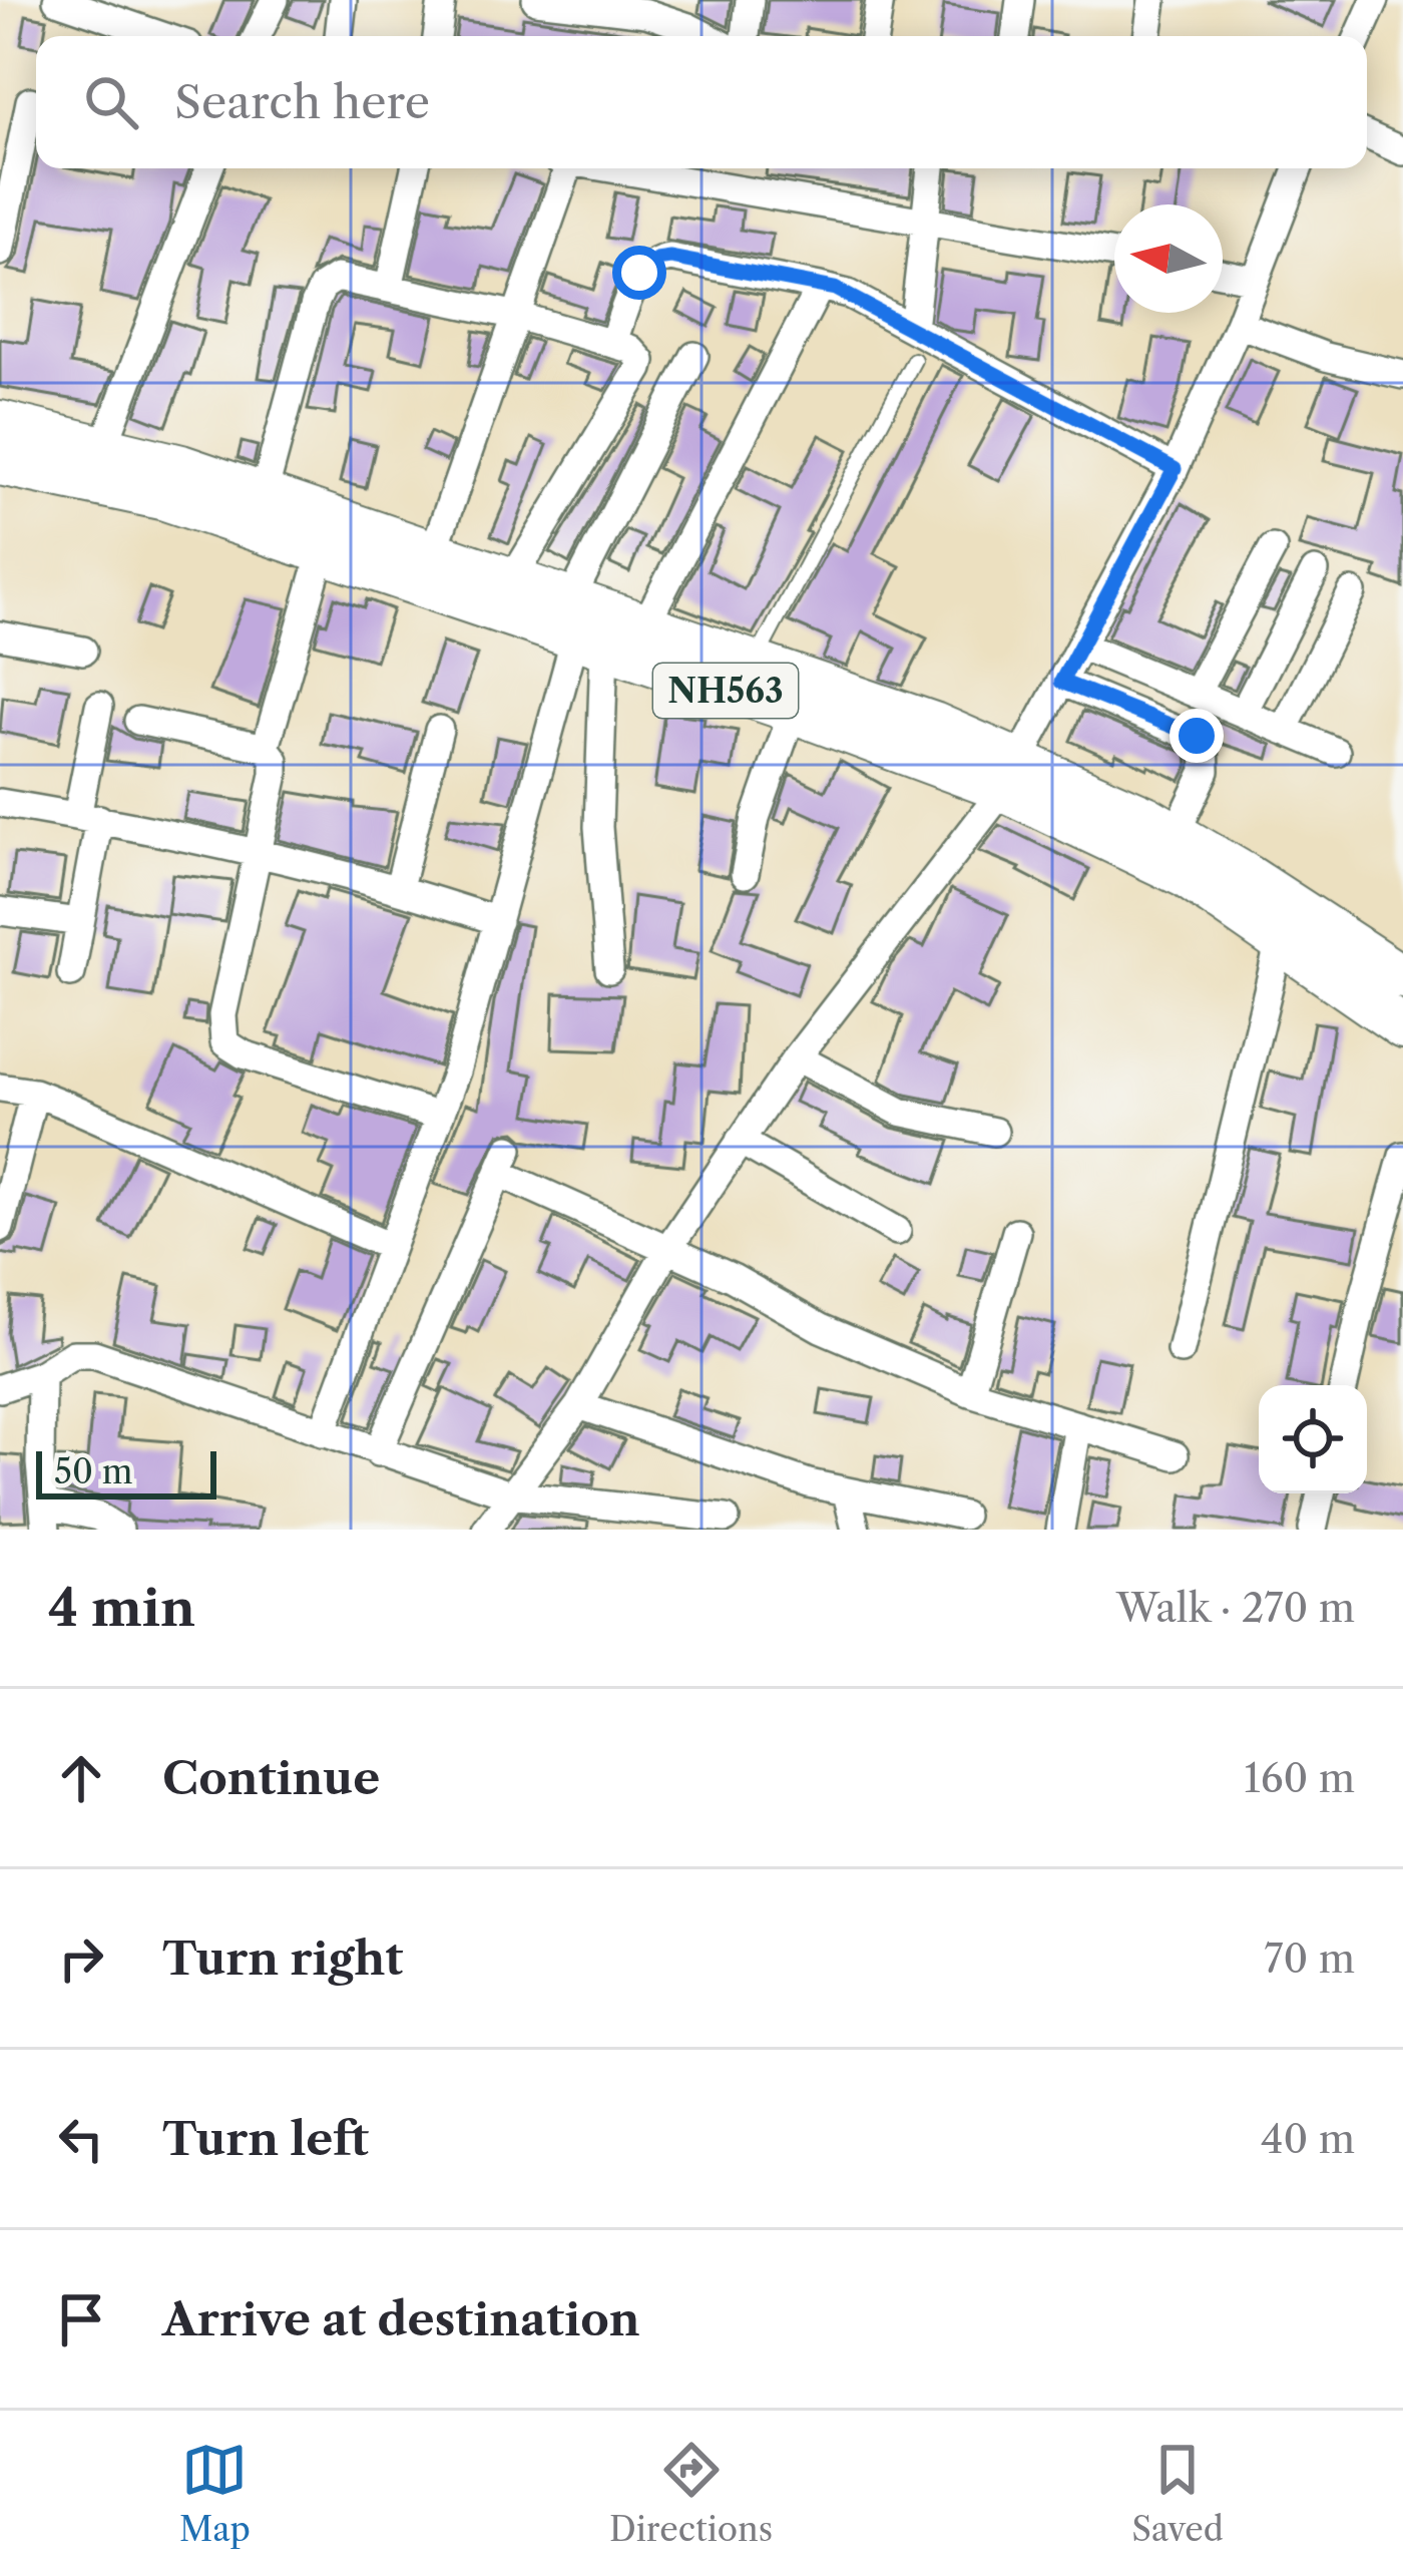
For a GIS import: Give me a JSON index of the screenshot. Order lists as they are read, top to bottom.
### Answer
{
  "streets": {
    "highway": ["NH563"]
  },
  "scale_bar": "50 m",
  "north": "left",
  "page": {
    "search": "Search here",
    "scale": "50 m",
    "heading": ["4 min", "Walk · 270 m"],
    "list": [
      ["Continue", "160 m"],
      ["Turn right", "70 m"],
      ["Turn left", "40 m"],
      "Arrive at destination"
    ],
    "nav": ["Map", "Directions", "Saved"]
  }
}
